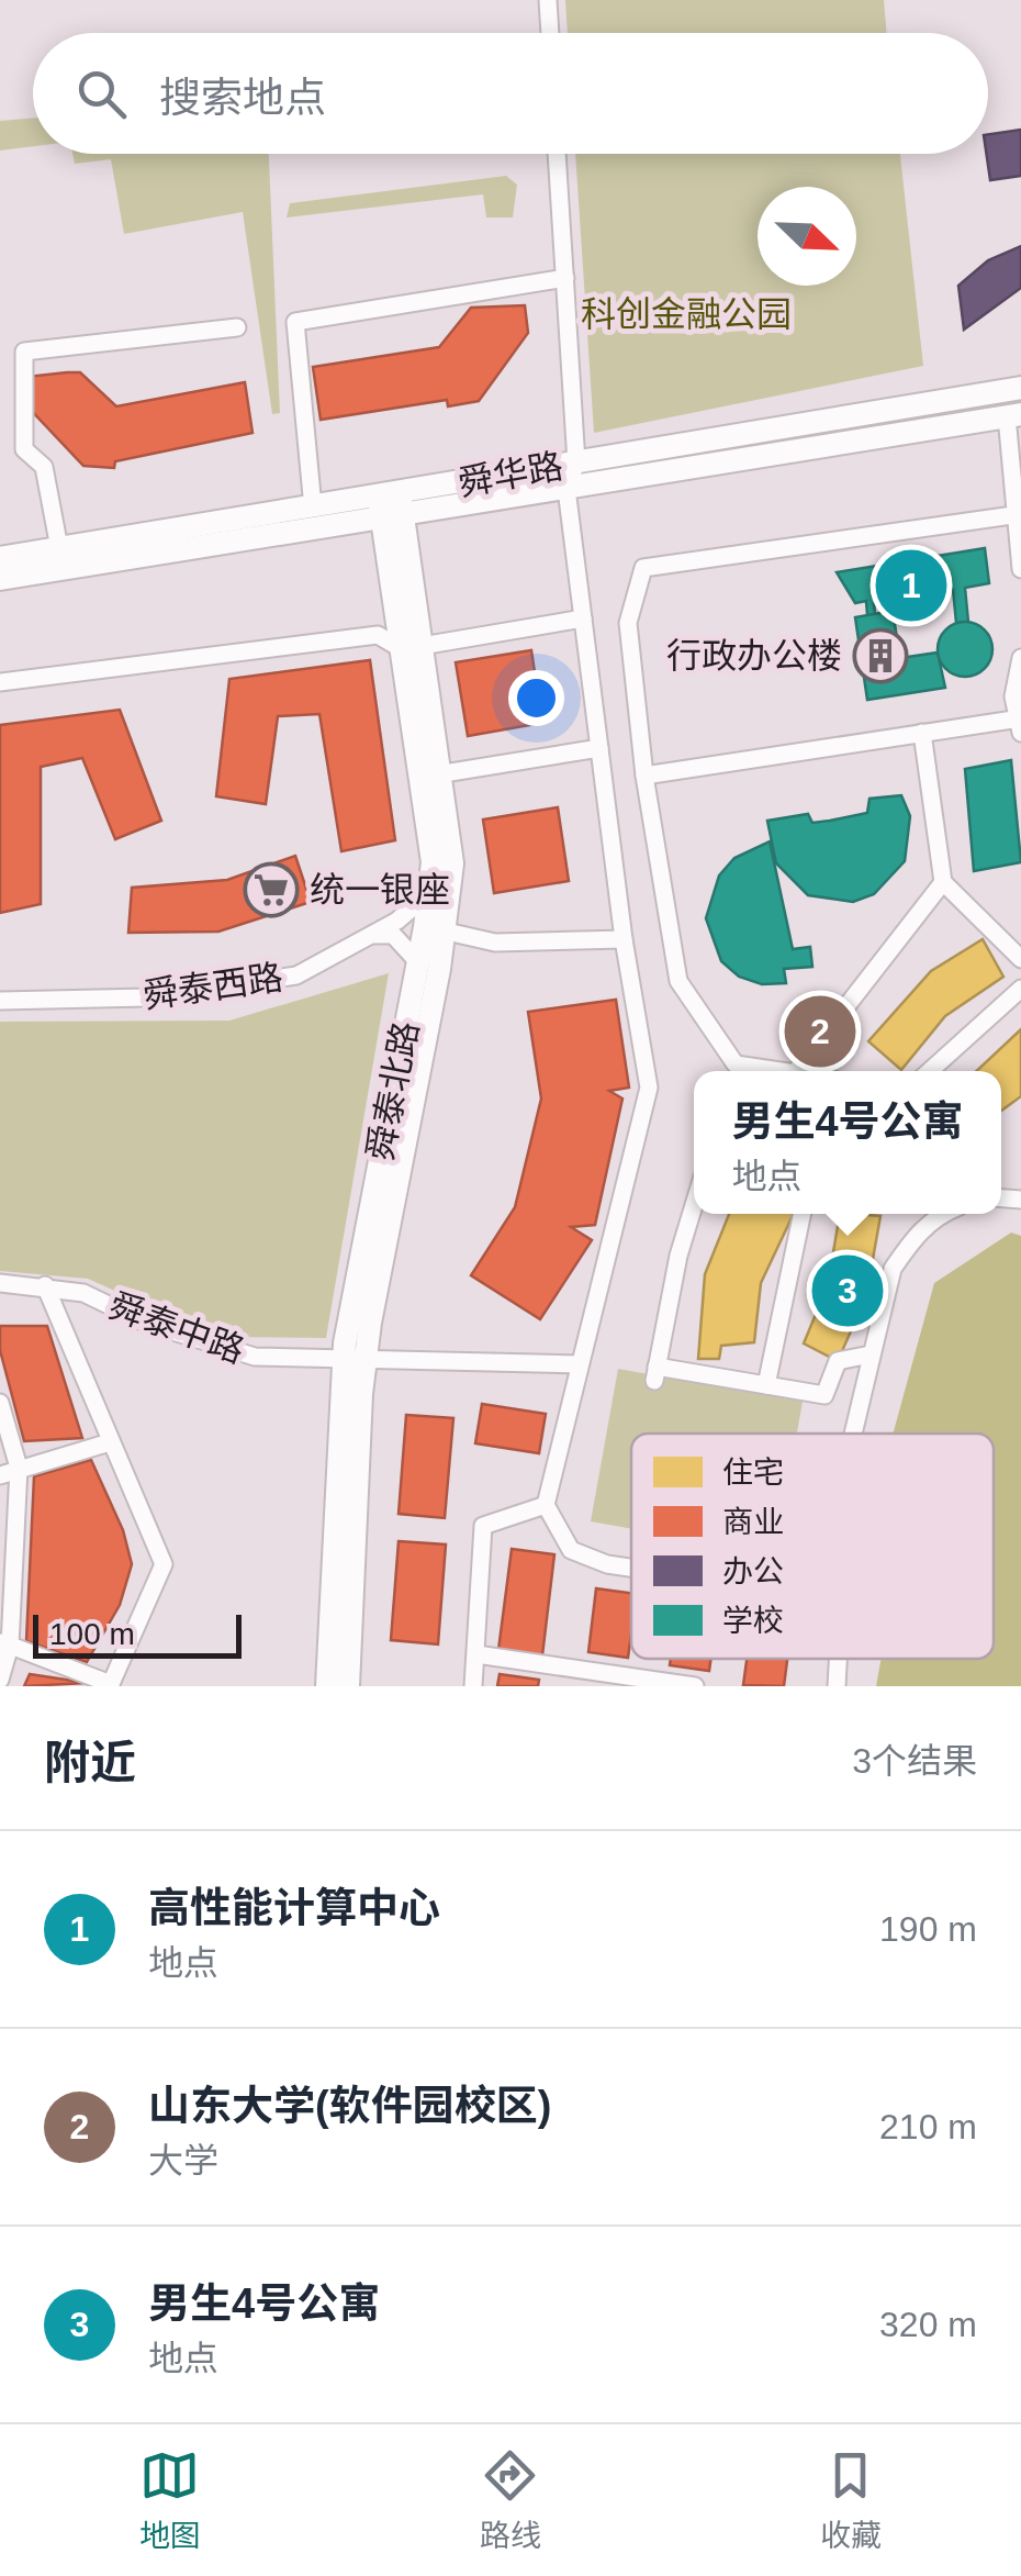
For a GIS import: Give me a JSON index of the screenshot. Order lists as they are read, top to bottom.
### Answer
{
  "streets": {
    "main road": ["舜华路", "舜泰北路"],
    "street": ["舜泰西路", "舜泰中路"]
  },
  "crossings": [
    ["舜华路", "舜泰北路"],
    ["舜泰西路", "舜泰北路"],
    ["舜泰北路", "舜泰中路"]
  ],
  "parks": ["科创金融公园"],
  "places": {
    "building": ["行政办公楼"],
    "supermarket": ["统一银座"]
  },
  "legend": [
    "住宅",
    "商业",
    "办公",
    "学校"
  ],
  "scale_bar": "100 m",
  "north": "bottom right",
  "page": {
    "search": "搜索地点",
    "pins": ["1", "2", "3"],
    "popup": ["男生4号公寓", "地点"],
    "scale": "100 m",
    "heading": ["附近", "3个结果"],
    "list": [
      {
        "mark": "1",
        "name": "高性能计算中心",
        "note": "地点",
        "value": "190 m"
      },
      {
        "mark": "2",
        "name": "山东大学(软件园校区)",
        "note": "大学",
        "value": "210 m"
      },
      {
        "mark": "3",
        "name": "男生4号公寓",
        "note": "地点",
        "value": "320 m"
      }
    ],
    "nav": ["地图", "路线", "收藏"]
  }
}
